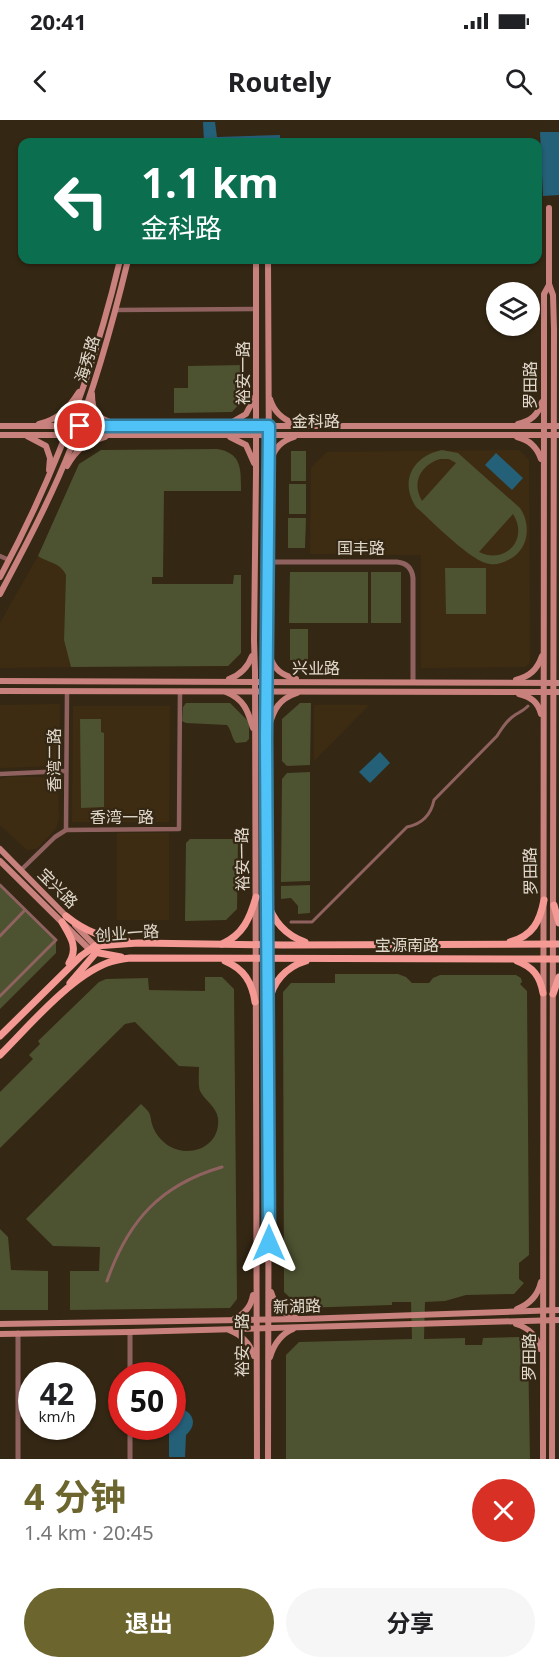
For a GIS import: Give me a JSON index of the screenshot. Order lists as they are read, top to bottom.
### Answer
{
  "streets": {
    "main road": [
      "海秀路",
      "裕安一路",
      "罗田路",
      "金科路",
      "兴业路",
      "宝兴路",
      "创业一路",
      "宝源南路",
      "新湖路"
    ],
    "street": ["国丰路", "香湾二路", "香湾一路"]
  },
  "crossings": [
    ["海秀路", "金科路"],
    ["裕安一路", "金科路"],
    ["裕安一路", "国丰路"],
    ["裕安一路", "兴业路"],
    ["裕安一路", "创业一路"],
    ["裕安一路", "宝源南路"],
    ["裕安一路", "新湖路"],
    ["罗田路", "金科路"],
    ["罗田路", "兴业路"],
    ["罗田路", "宝源南路"],
    ["罗田路", "新湖路"],
    ["国丰路", "兴业路"],
    ["兴业路", "香湾二路"],
    ["兴业路", "香湾一路"],
    ["香湾二路", "香湾一路"],
    ["宝兴路", "创业一路"],
    ["创业一路", "宝源南路"]
  ],
  "page": {
    "status": "20:41",
    "header": "Routely",
    "turn": ["1.1 km", "金科路"],
    "speed": "42 km/h",
    "limit": "50",
    "heading": ["4 分钟", "1.4 km · 20:45"],
    "buttons": ["退出", "分享"]
  }
}
